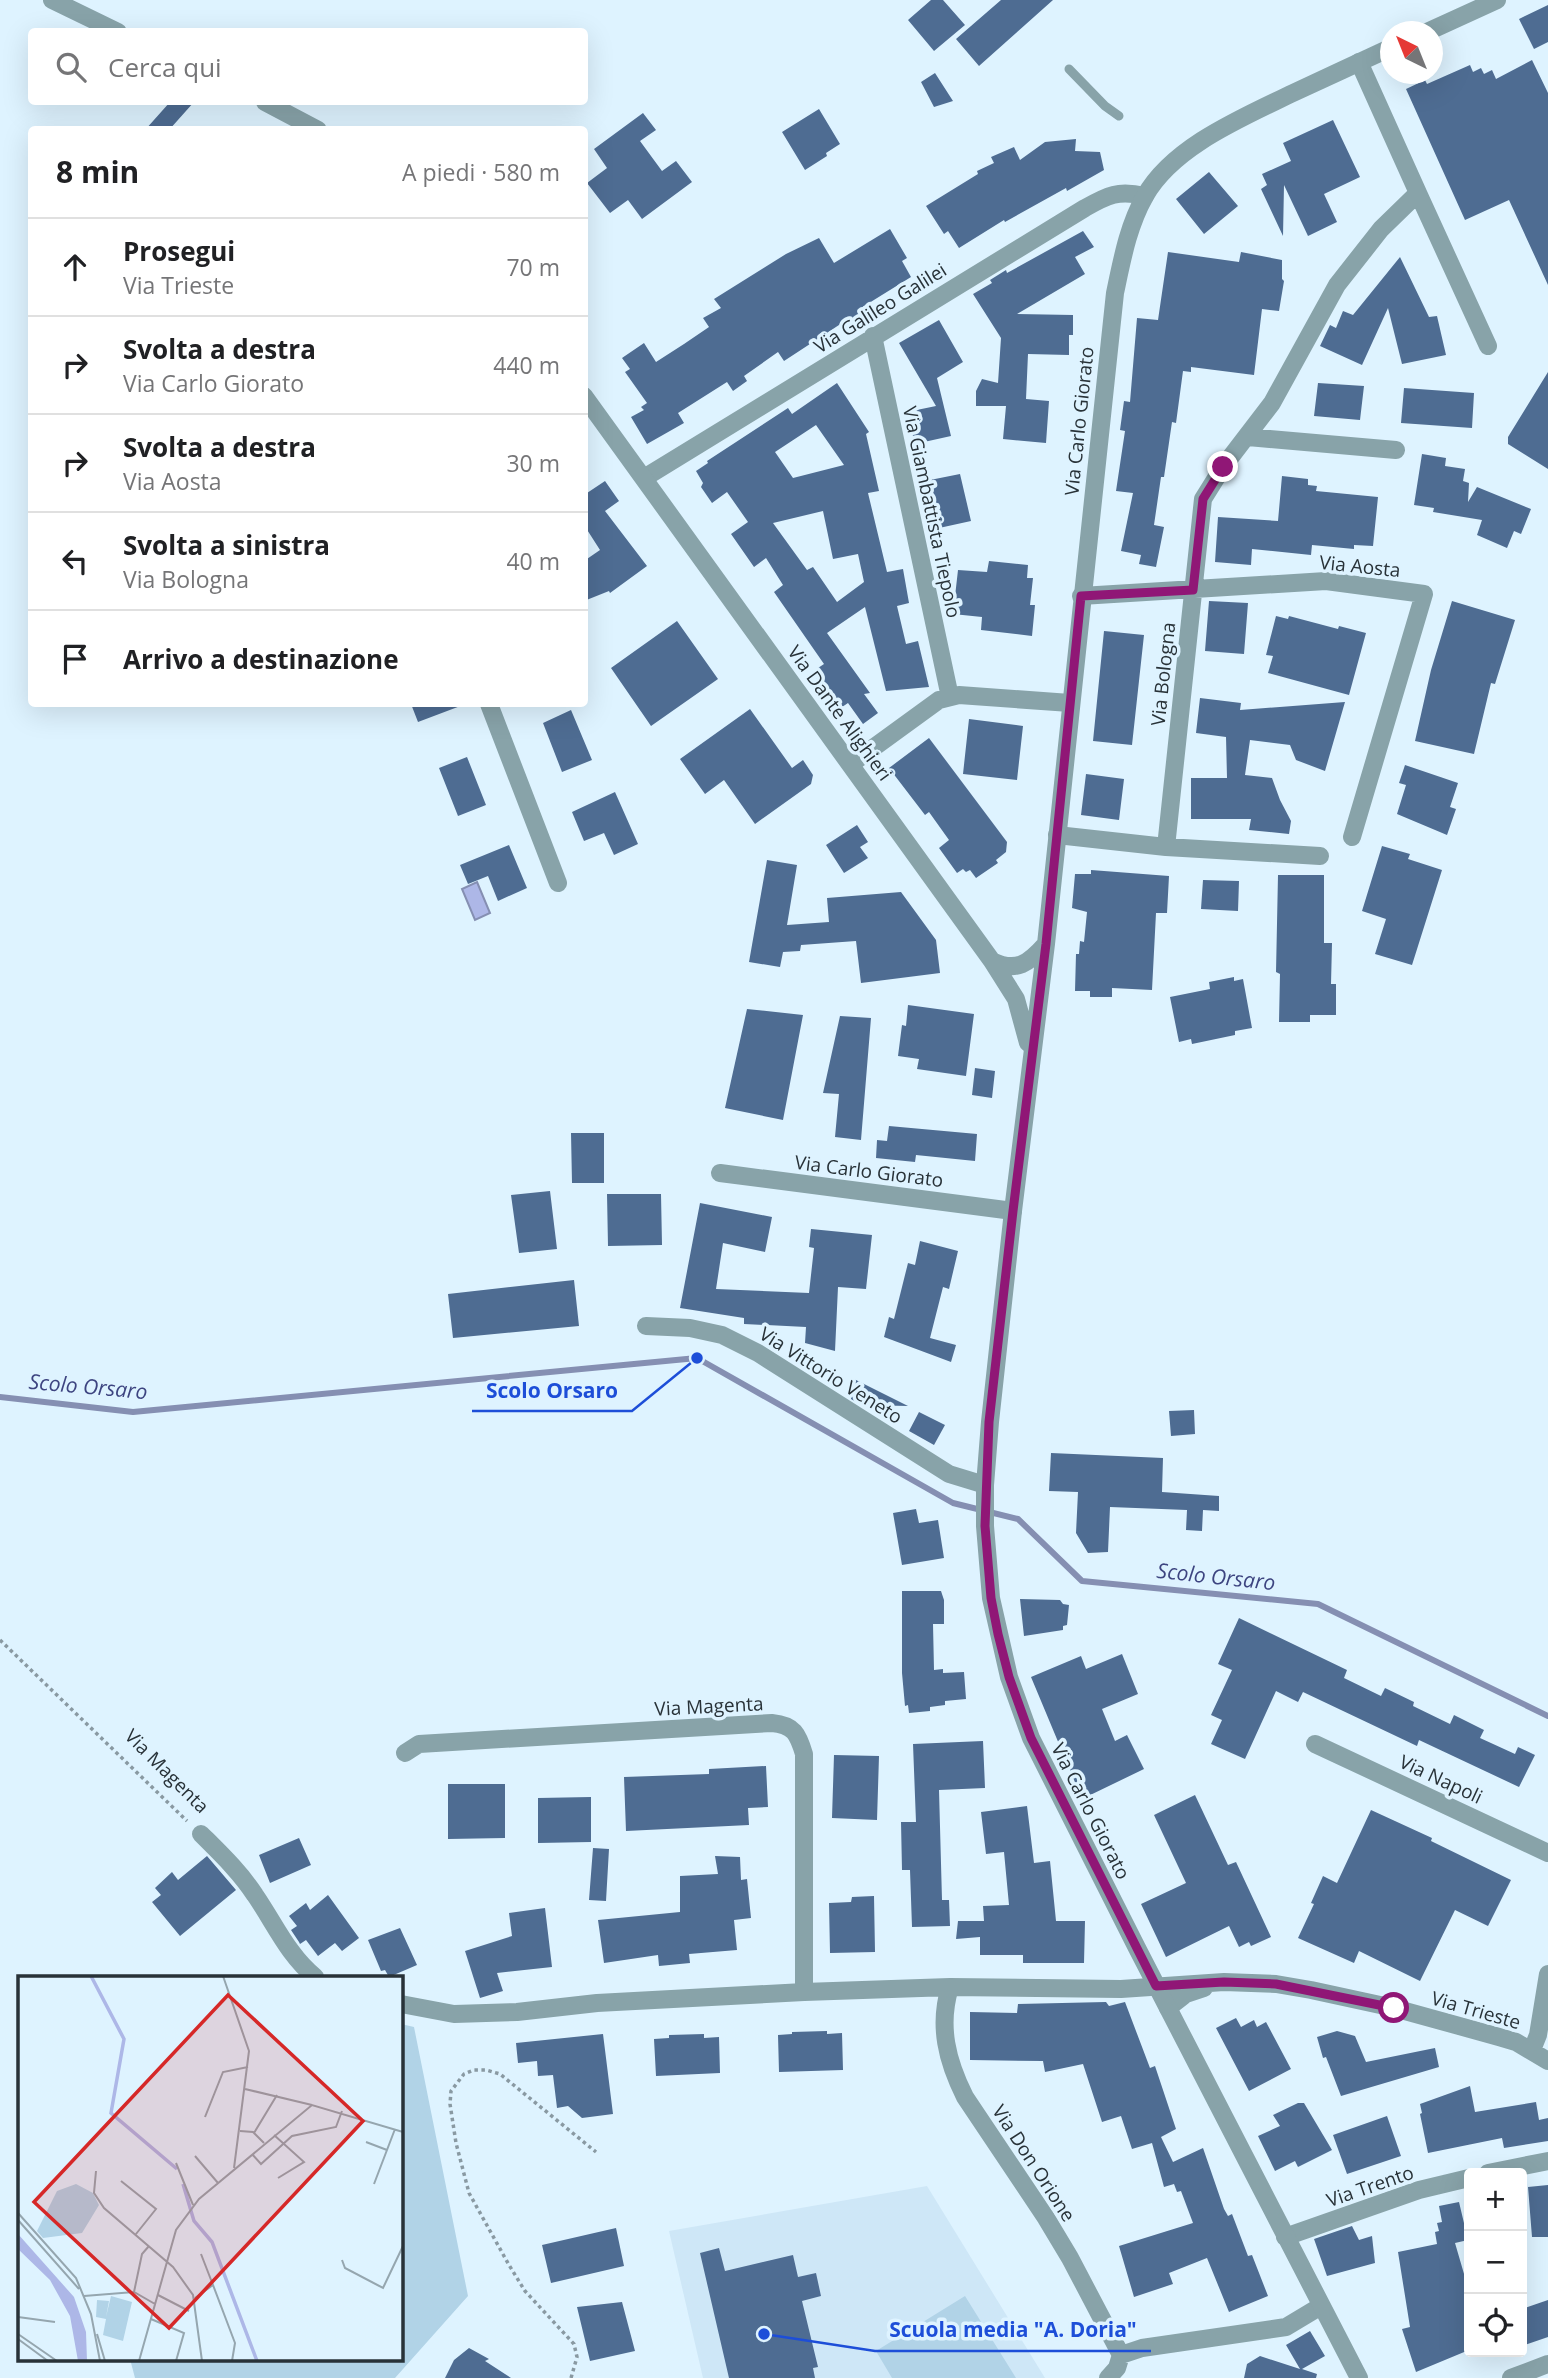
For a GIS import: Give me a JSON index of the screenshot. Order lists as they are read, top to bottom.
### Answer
{
  "streets": {
    "street": [
      "Via Galileo Galilei",
      "Via Carlo Giorato",
      "Via Giambattista Tiepolo",
      "Via Aosta",
      "Via Bologna",
      "Via Dante Alighieri",
      "Via Vittorio Veneto",
      "Via Magenta",
      "Via Napoli",
      "Via Trieste",
      "Via Don Orione",
      "Via Trento"
    ]
  },
  "crossings": [
    ["Via Galileo Galilei", "Via Carlo Giorato"],
    ["Via Galileo Galilei", "Via Giambattista Tiepolo"],
    ["Via Galileo Galilei", "Via Dante Alighieri"],
    ["Via Carlo Giorato", "Via Aosta"],
    ["Via Carlo Giorato", "Via Dante Alighieri"],
    ["Via Carlo Giorato", "Via Vittorio Veneto"],
    ["Via Carlo Giorato", "Via Trieste"],
    ["Via Carlo Giorato", "Via Trento"],
    ["Via Aosta", "Via Bologna"]
  ],
  "water": ["Scolo Orsaro"],
  "places": ["Scolo Orsaro", "Scuola media \"A. Doria\""],
  "north": "top left",
  "page": {
    "search": "Cerca qui",
    "heading": ["8 min", "A piedi · 580 m"],
    "list": [
      ["Prosegui", "Via Trieste", "70 m"],
      ["Svolta a destra", "Via Carlo Giorato", "440 m"],
      ["Svolta a destra", "Via Aosta", "30 m"],
      ["Svolta a sinistra", "Via Bologna", "40 m"],
      "Arrivo a destinazione"
    ],
    "map_buttons": ["+", "−"]
  }
}
